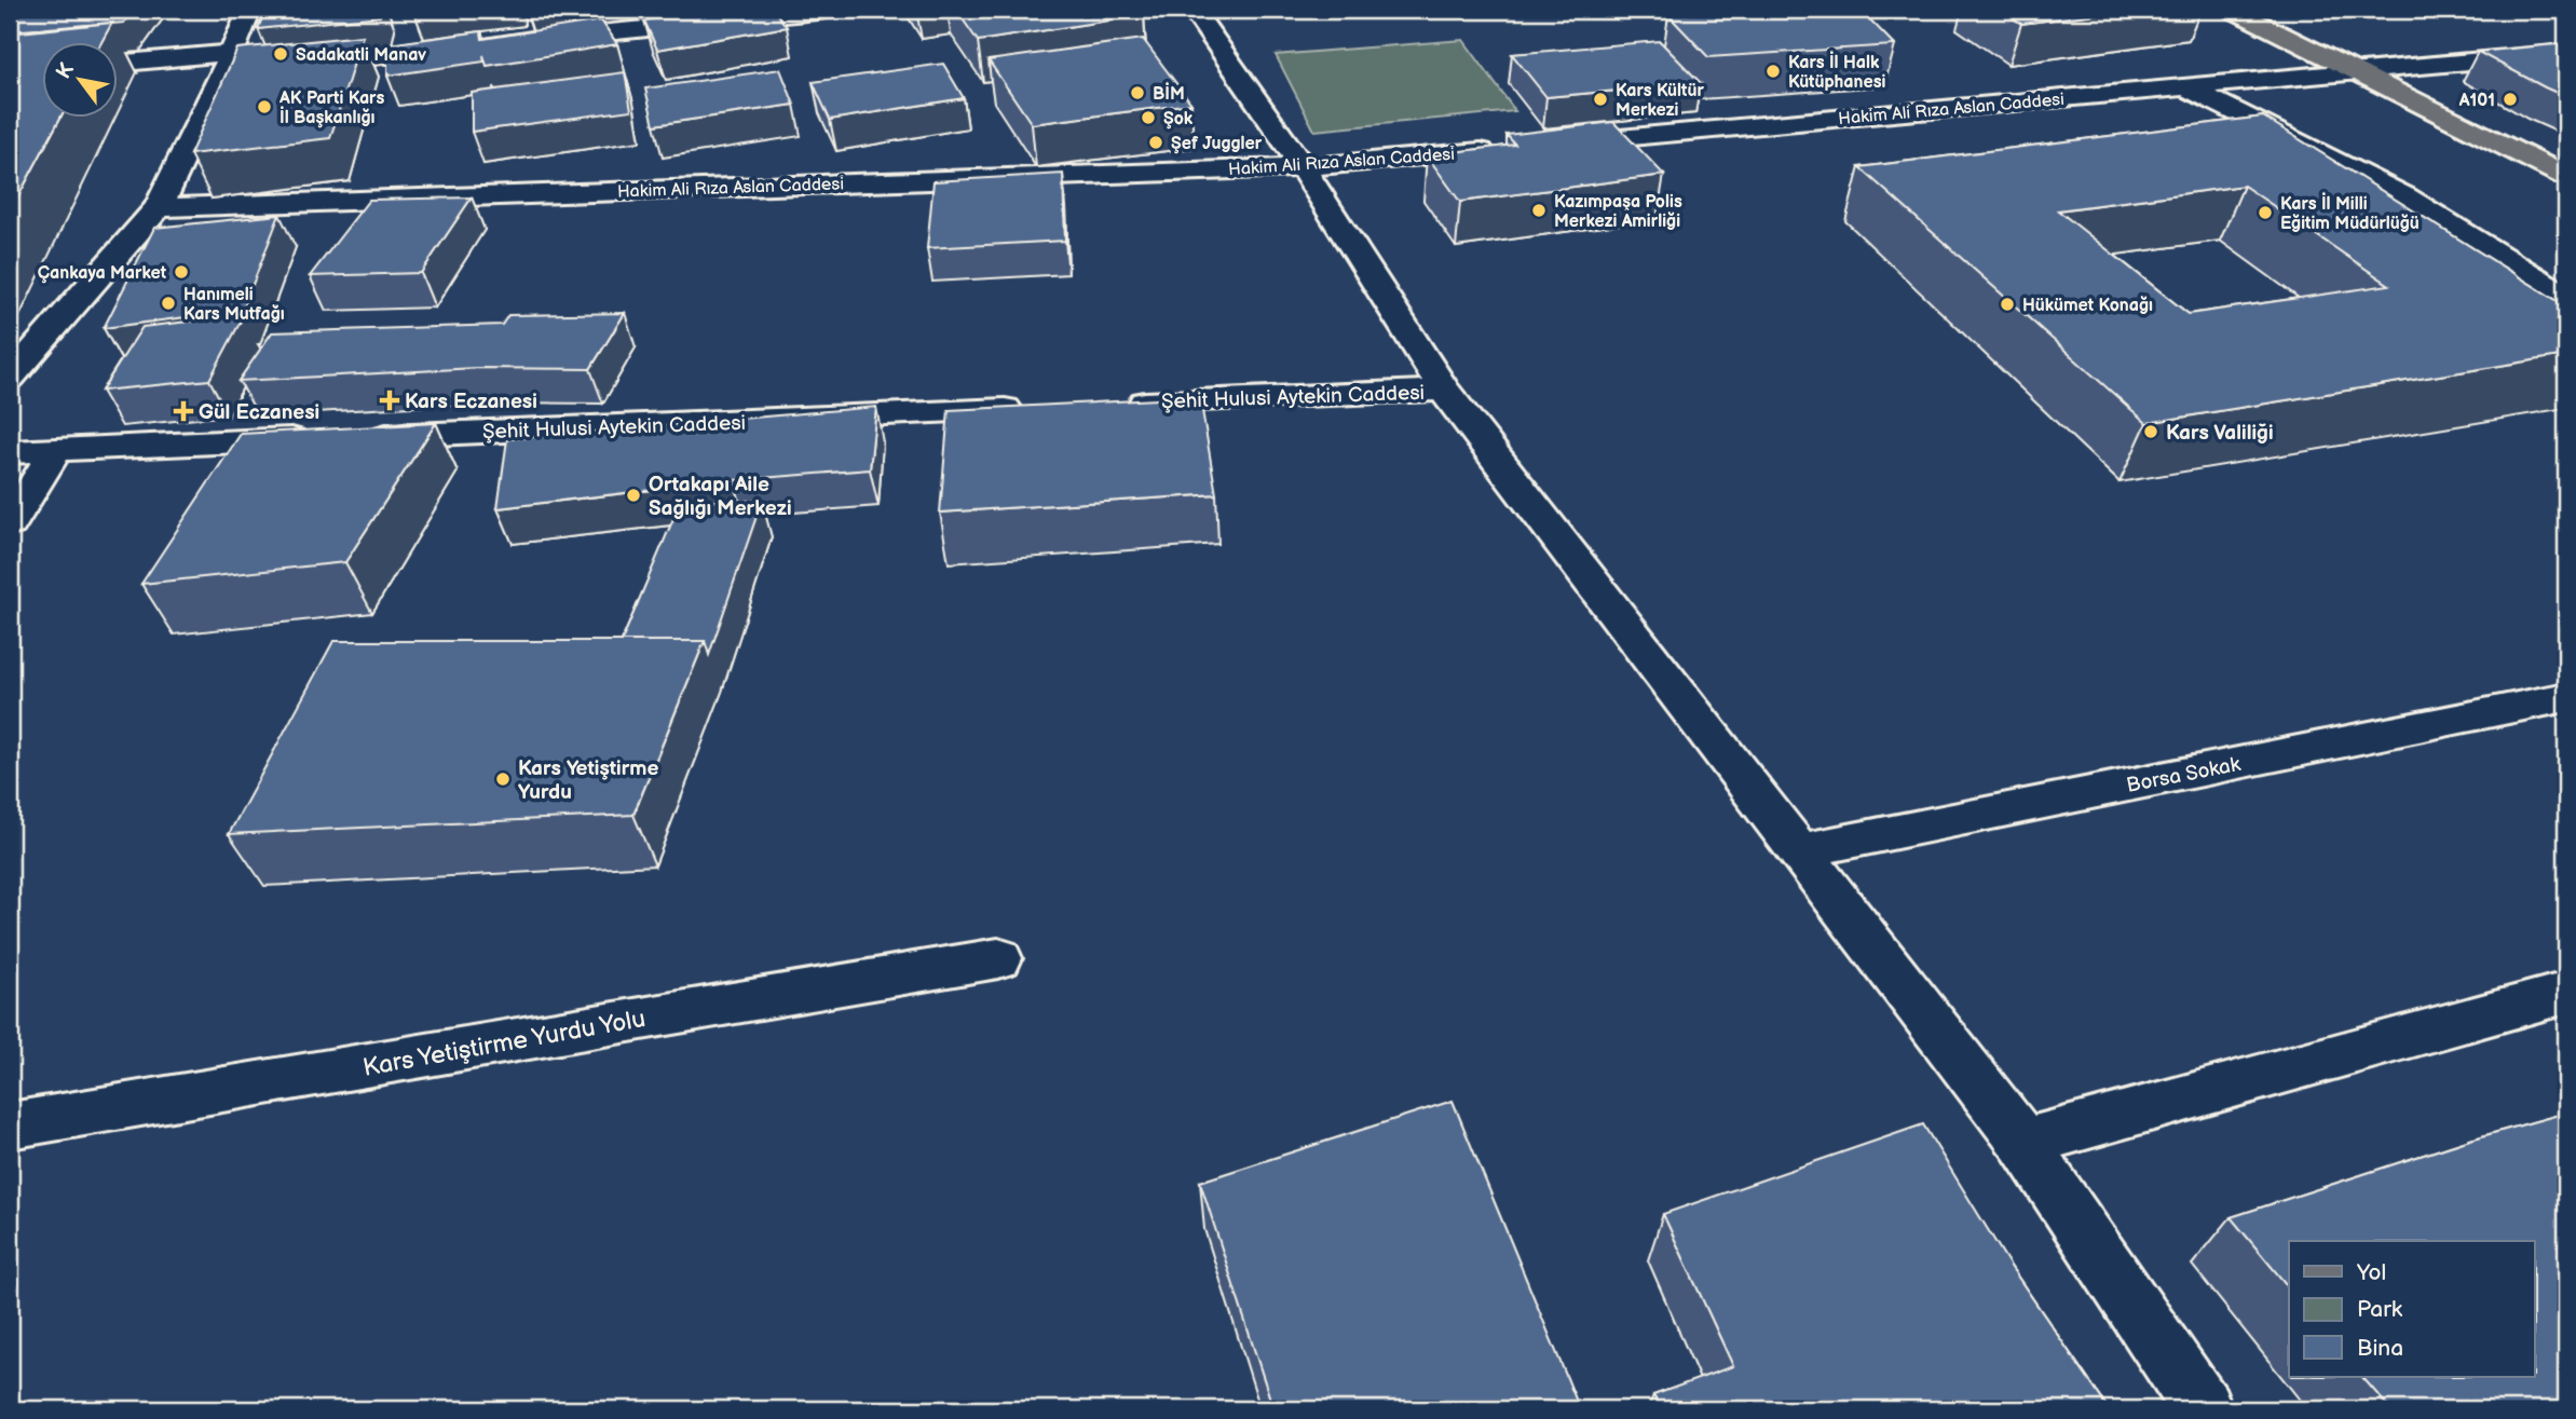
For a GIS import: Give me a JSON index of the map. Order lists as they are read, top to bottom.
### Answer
{
  "streets": {
    "street": [
      "Hakim Ali Rıza Aslan Caddesi",
      "Şehit Hulusi Aytekin Caddesi",
      "Borsa Sokak",
      "Kars Yetiştirme Yurdu Yolu"
    ]
  },
  "places": {
    "other": [
      "Sadakatli Manav",
      "Kars İl Halk Kütüphanesi",
      "BİM",
      "Kars Kültür Merkezi",
      "A101",
      "AK Parti Kars İl Başkanlığı",
      "Şok",
      "Şef Juggler",
      "Kazımpaşa Polis Merkezi Amirliği",
      "Kars İl Milli Eğitim Müdürlüğü",
      "Çankaya Market",
      "Hanımeli Kars Mutfağı",
      "Hükümet Konağı",
      "Kars Valiliği",
      "Ortakapı Aile Sağlığı Merkezi",
      "Kars Yetiştirme Yurdu"
    ],
    "health": ["Kars Eczanesi", "Gül Eczanesi"]
  },
  "legend": ["Yol", "Park", "Bina"],
  "north": "top left"
}
